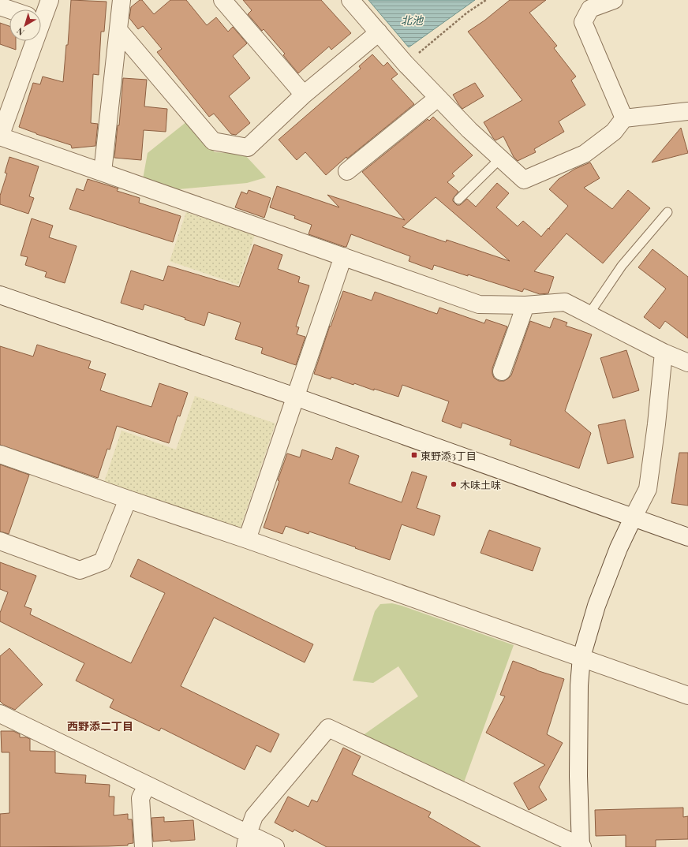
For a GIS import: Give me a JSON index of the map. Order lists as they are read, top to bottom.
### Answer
{
  "districts": ["西野添二丁目"],
  "water": ["北池"],
  "places": {
    "transit": ["東野添3丁目"],
    "other": ["木味土味"]
  },
  "north": "bottom left"
}
